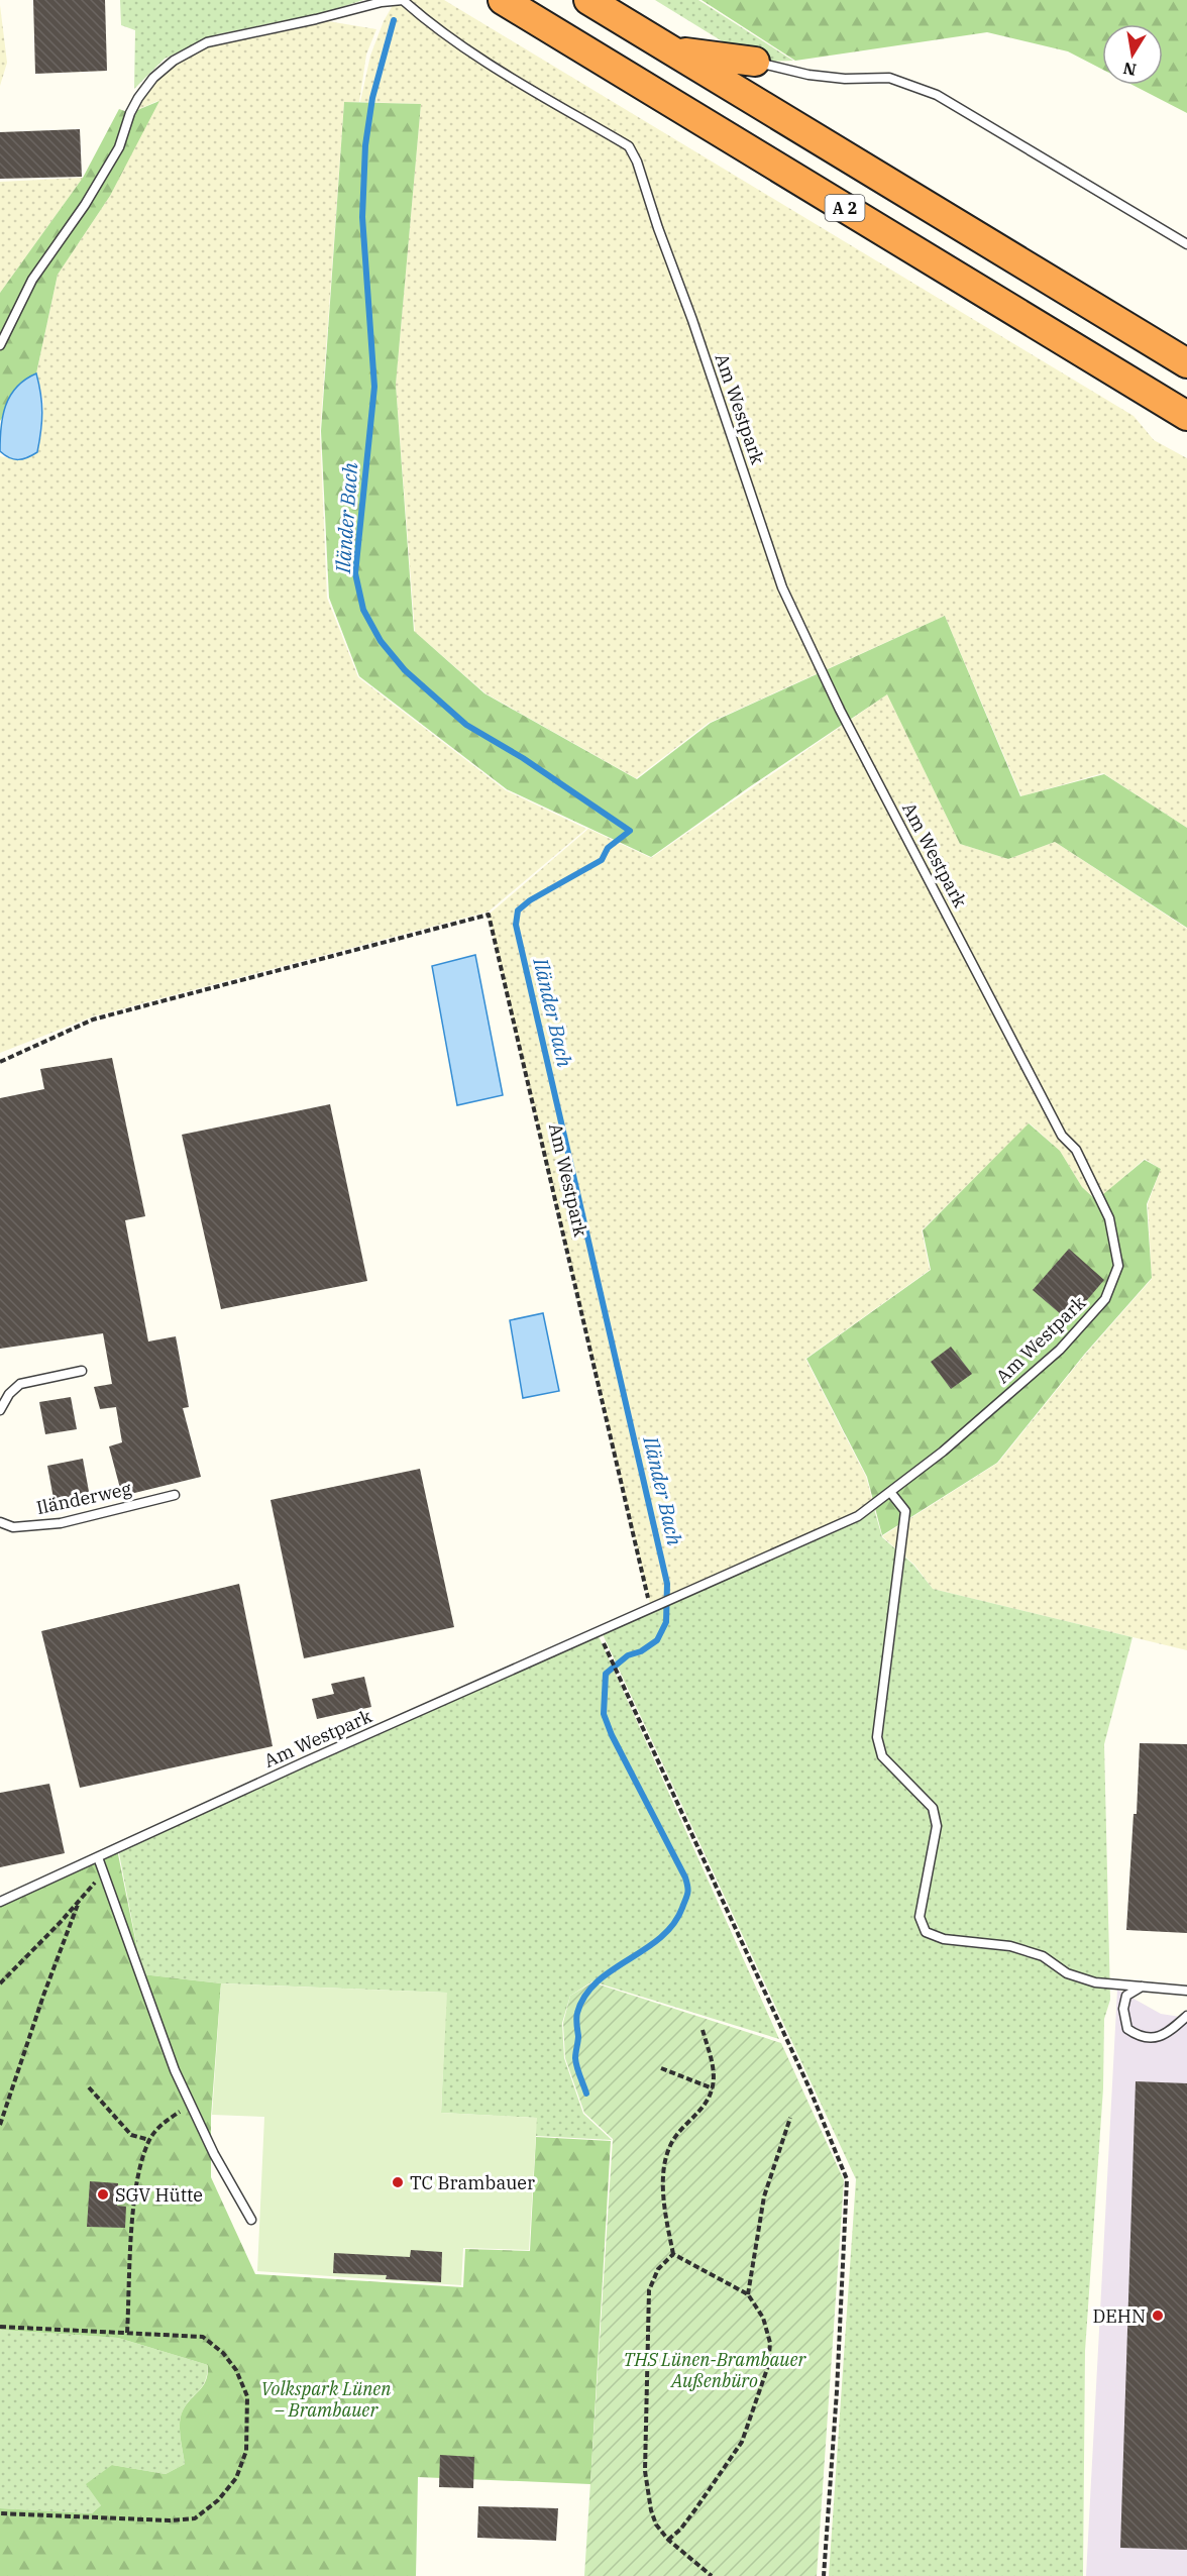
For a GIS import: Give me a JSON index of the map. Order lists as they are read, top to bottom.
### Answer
{
  "streets": {
    "highway": ["A 2"],
    "lane": ["Am Westpark", "Iländerweg"]
  },
  "water": ["Iländer Bach"],
  "parks": ["THS Lünen-Brambauer Außenbüro", "Volkspark Lünen – Brambauer"],
  "places": ["TC Brambauer", "SGV Hütte", "DEHN"],
  "north": "bottom"
}
